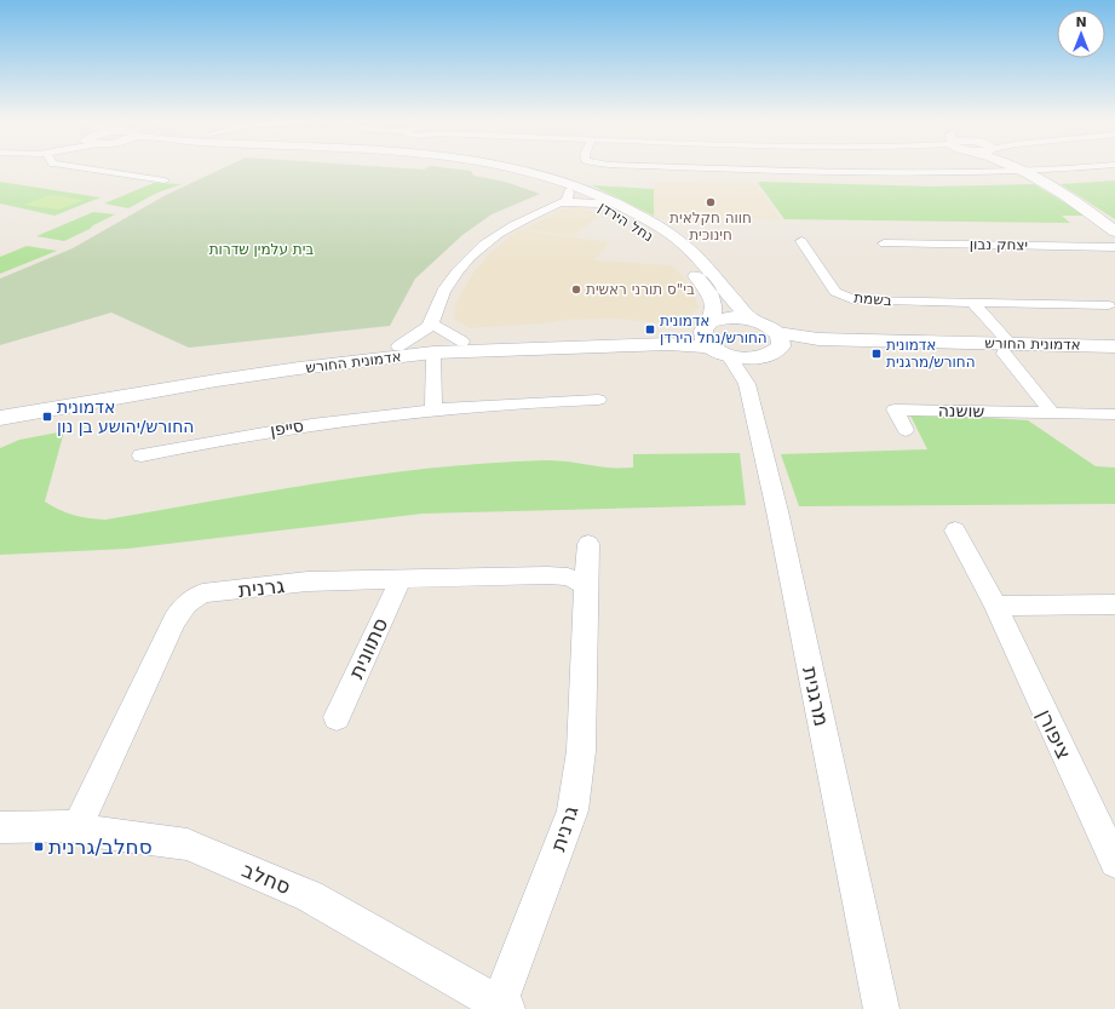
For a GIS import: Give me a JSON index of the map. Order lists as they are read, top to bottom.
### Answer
{
  "streets": {
    "main road": ["נחל הירדן", "אדמונית החורש"],
    "street": [
      "יצחק נבון",
      "בשמת",
      "שושנה",
      "סייפן",
      "גרנית",
      "סתוונית",
      "מרגנית",
      "ציפורן",
      "סחלב"
    ]
  },
  "crossings": [
    ["אדמונית החורש", "מרגנית"],
    ["גרנית", "סתוונית"],
    ["גרנית", "סחלב"]
  ],
  "parks": ["בית עלמין שדרות"],
  "places": {
    "other": ["חווה חקלאית חינוכית", "בי\"ס תורני ראשית"],
    "transit": [
      "אדמונית החורש/נחל הירדן",
      "אדמונית החורש/מרגנית",
      "אדמונית החורש/יהושע בן נון",
      "סחלב/גרנית"
    ]
  },
  "north": "top"
}
